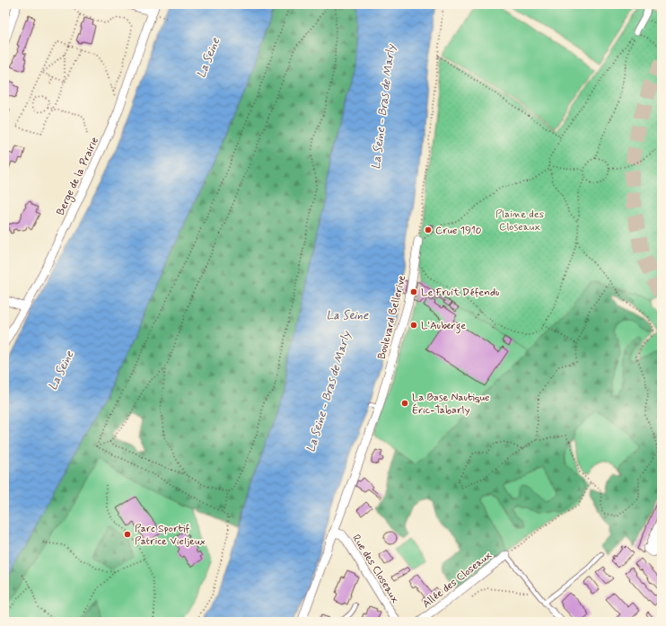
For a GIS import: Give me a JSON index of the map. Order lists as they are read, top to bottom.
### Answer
{
  "streets": {
    "street": [
      "Berge de la Prairie",
      "Boulevard Bellerive",
      "Rue des Closeaux",
      "Allée des Closeaux"
    ]
  },
  "crossings": [
    ["Boulevard Bellerive", "Rue des Closeaux"]
  ],
  "water": ["La Seine", "La Seine - Bras de Marly"],
  "parks": ["Plaine des Closeaux"],
  "places": [
    "Crue 1910",
    "Le Fruit Défendu",
    "L'Auberge",
    "La Base Nautique Éric-Tabarly",
    "Parc Sportif Patrice Vieljeux"
  ]
}
